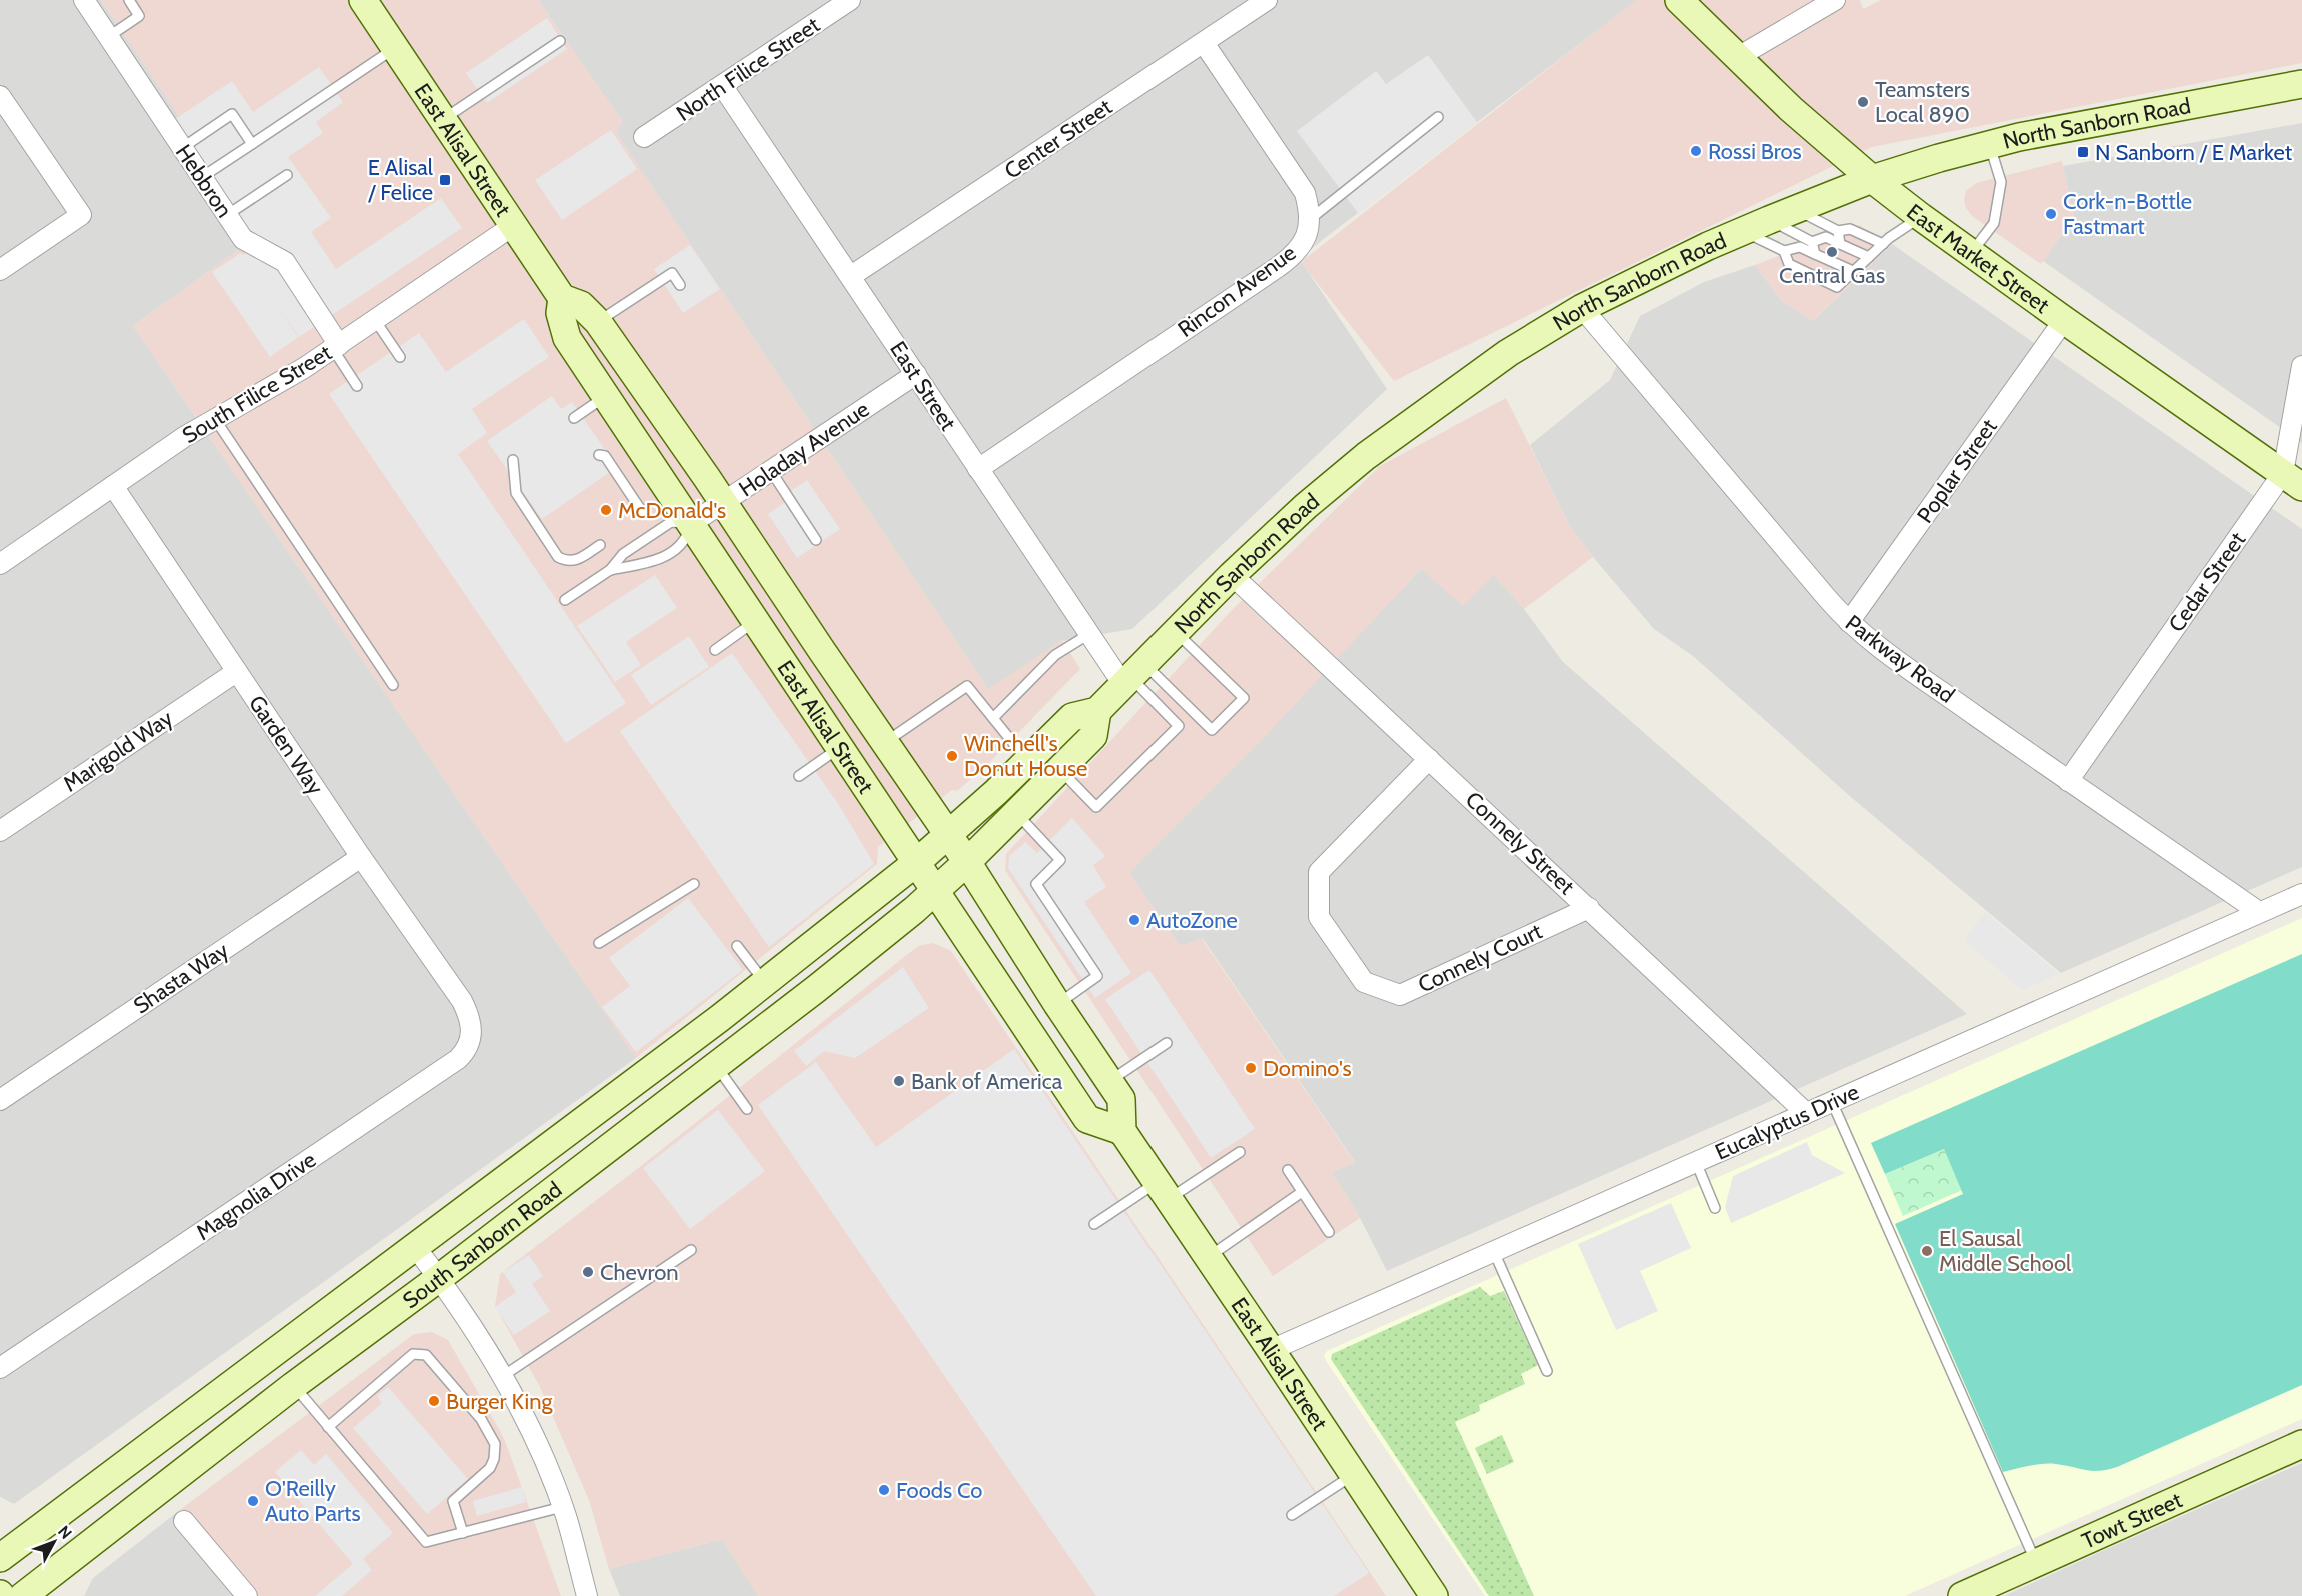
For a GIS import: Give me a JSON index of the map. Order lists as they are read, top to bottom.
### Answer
{
  "streets": {
    "main road": [
      "North Sanborn Road",
      "East Alisal Street",
      "East Market Street",
      "South Sanborn Road",
      "Towt Street"
    ],
    "street": [
      "North Filice Street",
      "Center Street",
      "Hebbron",
      "Rincon Avenue",
      "East Street",
      "South Filice Street",
      "Holaday Avenue",
      "Poplar Street",
      "Cedar Street",
      "Parkway Road",
      "Garden Way",
      "Marigold Way",
      "Connely Street",
      "Connely Court",
      "Shasta Way",
      "Eucalyptus Drive",
      "Magnolia Drive"
    ]
  },
  "crossings": [
    ["North Filice Street", "East Street"],
    ["North Sanborn Road", "East Alisal Street"],
    ["North Sanborn Road", "East Market Street"],
    ["North Sanborn Road", "East Street"],
    ["North Sanborn Road", "Parkway Road"],
    ["North Sanborn Road", "Connely Street"],
    ["North Sanborn Road", "South Sanborn Road"],
    ["Center Street", "Rincon Avenue"],
    ["Center Street", "East Street"],
    ["East Alisal Street", "South Filice Street"],
    ["East Alisal Street", "Holaday Avenue"],
    ["East Alisal Street", "Eucalyptus Drive"],
    ["East Alisal Street", "South Sanborn Road"],
    ["Hebbron", "South Filice Street"],
    ["East Market Street", "Poplar Street"],
    ["East Market Street", "Cedar Street"],
    ["Rincon Avenue", "East Street"],
    ["East Street", "Holaday Avenue"],
    ["South Filice Street", "Garden Way"],
    ["Poplar Street", "Parkway Road"],
    ["Cedar Street", "Parkway Road"],
    ["Parkway Road", "Eucalyptus Drive"],
    ["Garden Way", "Marigold Way"],
    ["Garden Way", "Shasta Way"],
    ["Garden Way", "Magnolia Drive"],
    ["Connely Street", "Connely Court"],
    ["Connely Street", "Eucalyptus Drive"]
  ],
  "places": {
    "other": [
      "Teamsters Local 890",
      "Rossi Bros",
      "Cork-n-Bottle Fastmart",
      "Central Gas",
      "McDonald's",
      "Winchell's Donut House",
      "AutoZone",
      "Domino's",
      "Bank of America",
      "El Sausal Middle School",
      "Chevron",
      "Burger King",
      "Foods Co",
      "O'Reilly Auto Parts"
    ],
    "transit": ["N Sanborn / E Market", "E Alisal / Felice"]
  },
  "north": "top right"
}
